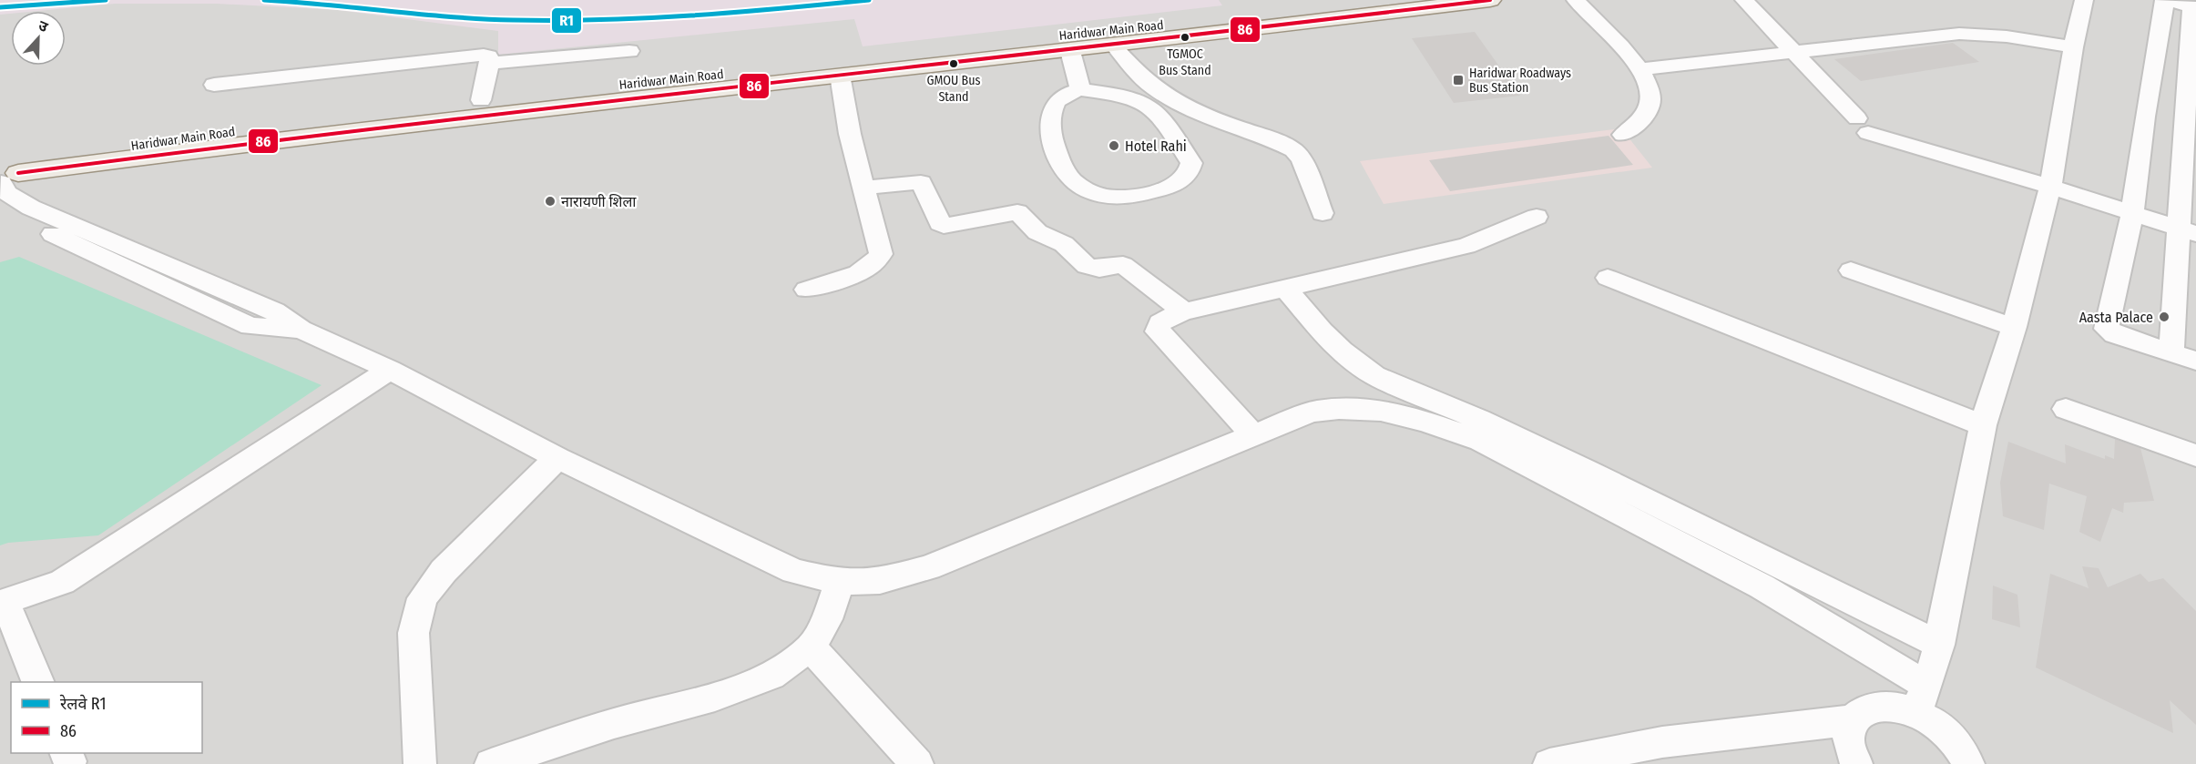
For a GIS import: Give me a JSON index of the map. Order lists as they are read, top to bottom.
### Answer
{
  "streets": {
    "main road": ["Haridwar Main Road"]
  },
  "places": {
    "other": [
      "TGMOC Bus Stand",
      "GMOU Bus Stand",
      "Hotel Rahi",
      "नारायणी शिला",
      "Aasta Palace"
    ],
    "transit": ["Haridwar Roadways Bus Station"]
  },
  "lines": ["rail line R1", "transit line 86"],
  "legend": ["रेलवे R1", "86"],
  "north": "top"
}
